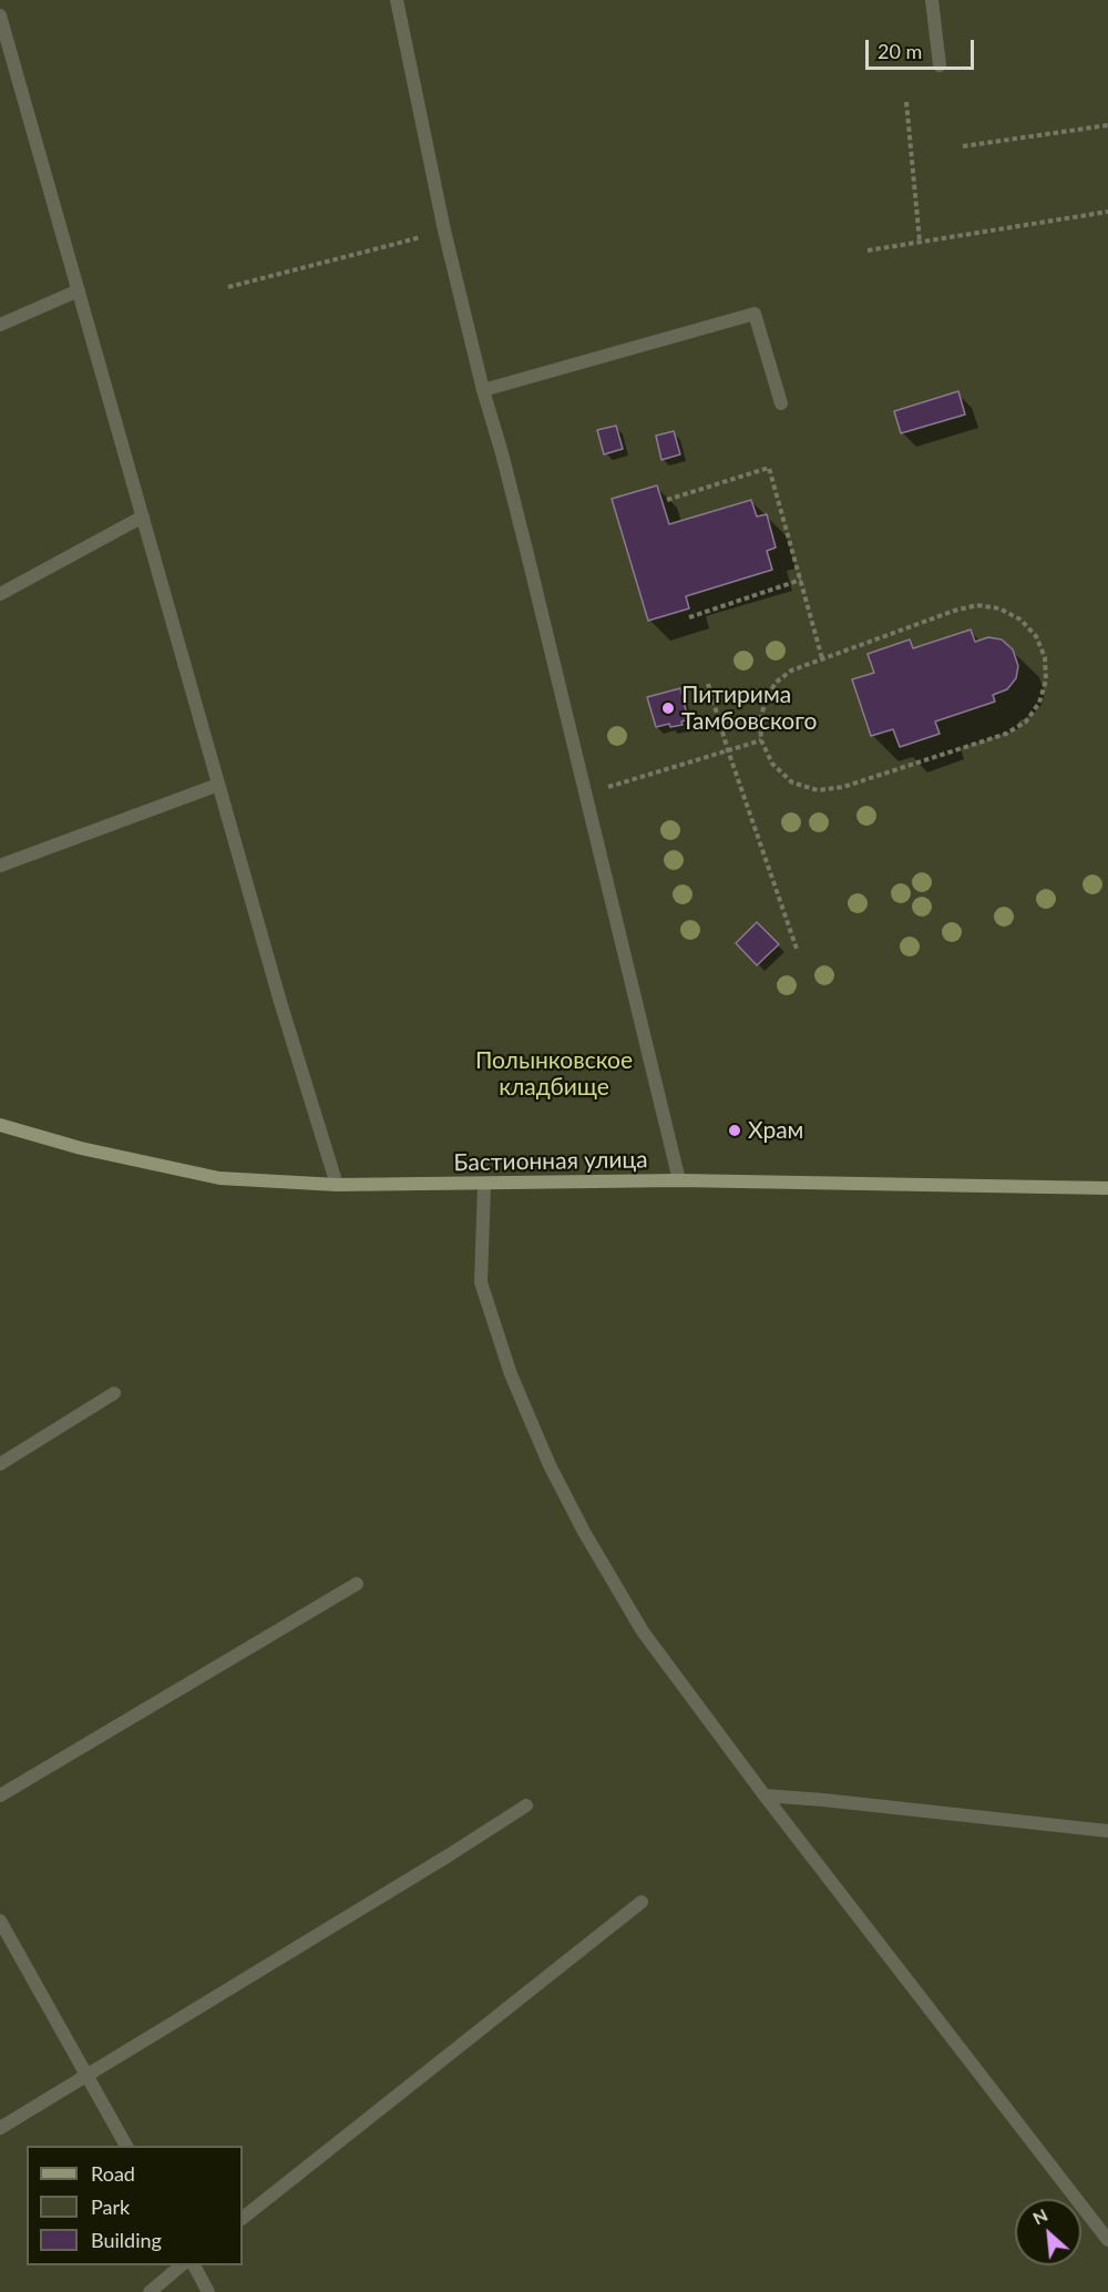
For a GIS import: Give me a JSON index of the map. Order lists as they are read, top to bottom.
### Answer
{
  "streets": {
    "street": ["Бастионная улица"]
  },
  "parks": ["Полынковское кладбище"],
  "places": ["Питирима Тамбовского", "Храм"],
  "legend": ["Road", "Park", "Building"],
  "scale_bar": "20 m",
  "north": "top left"
}
